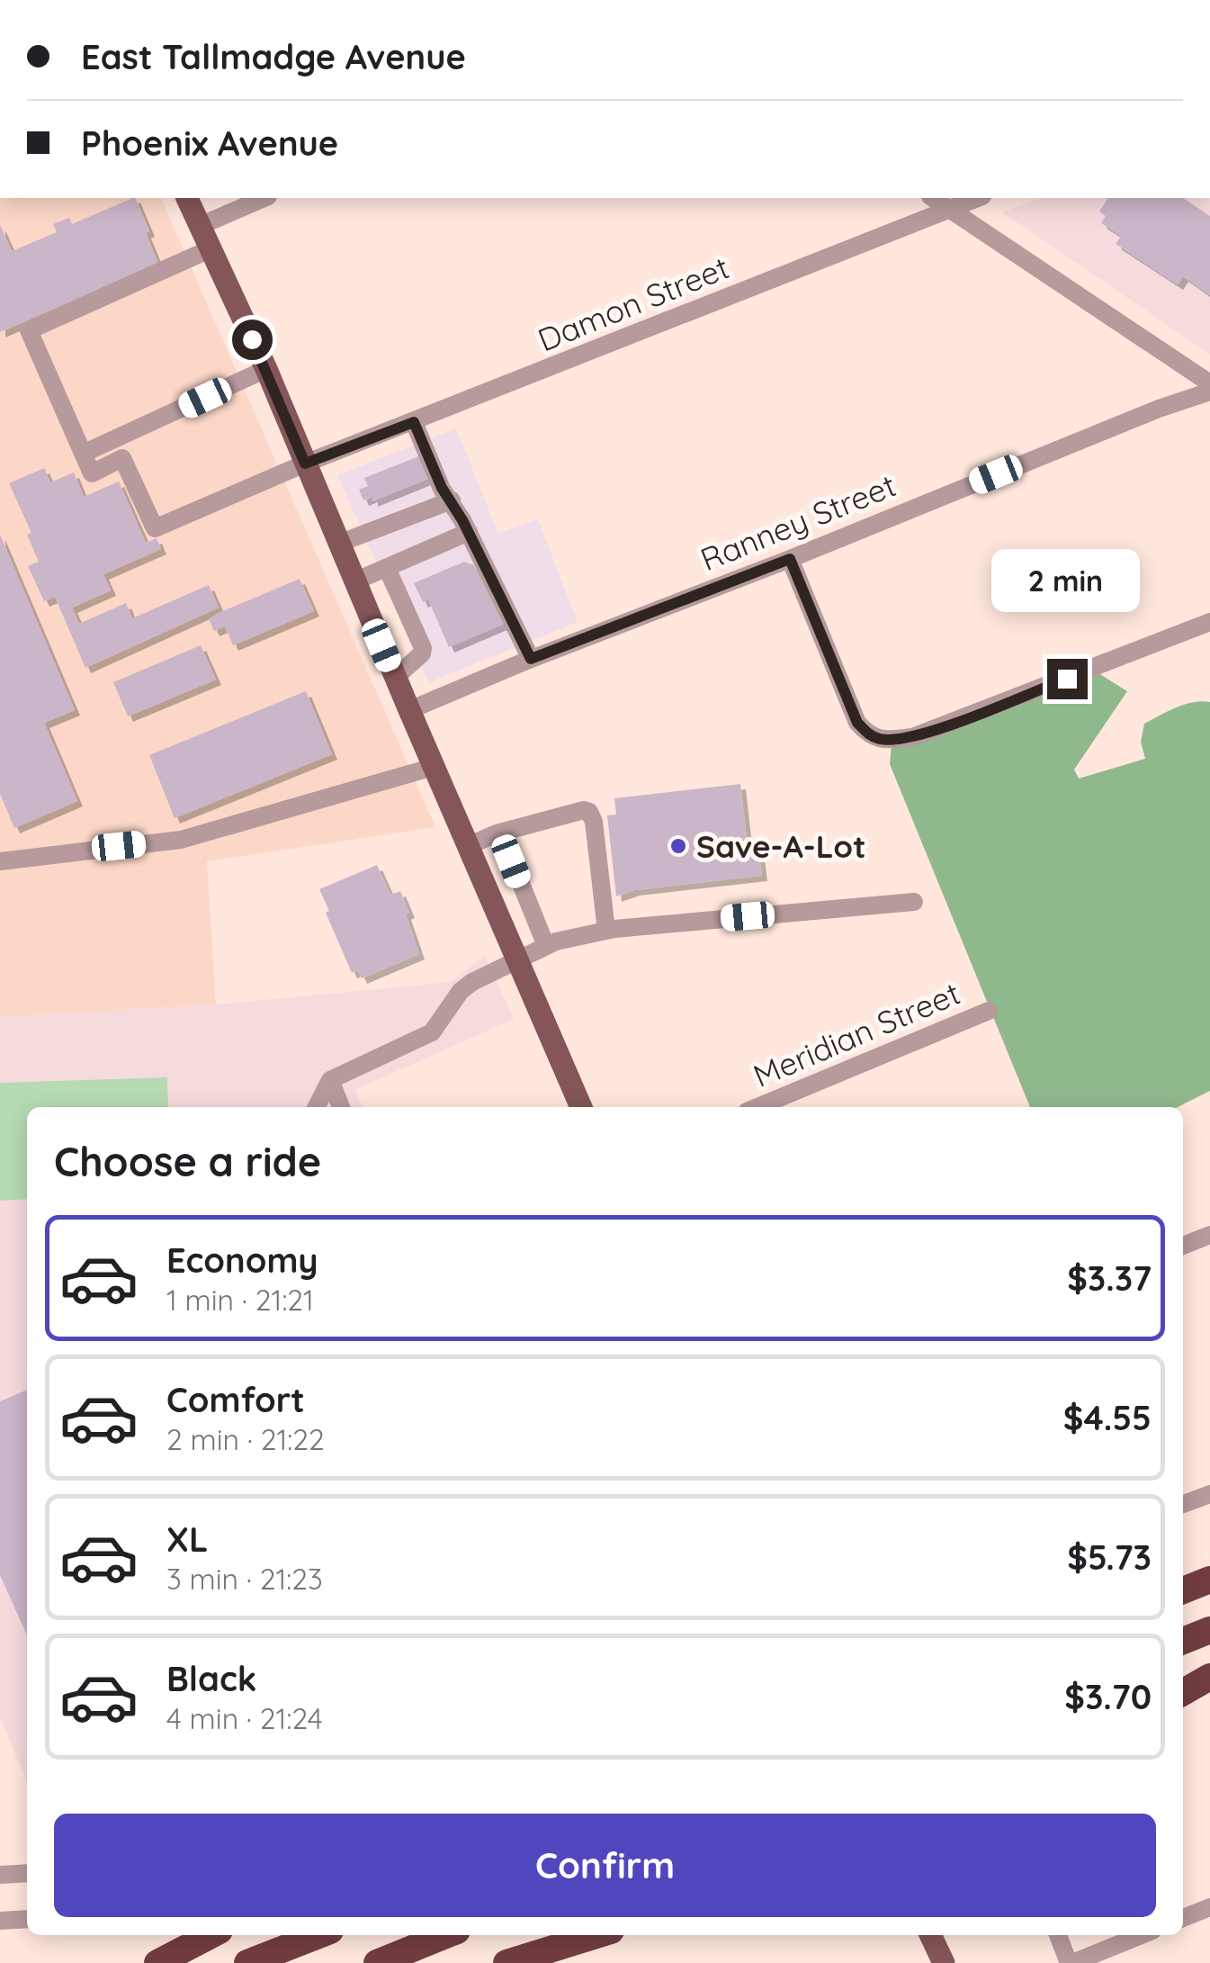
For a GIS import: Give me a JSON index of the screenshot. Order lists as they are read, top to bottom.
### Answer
{
  "streets": {
    "street": ["Damon Street", "Ranney Street", "Meridian Street"]
  },
  "places": ["Save-A-Lot"],
  "page": {
    "banner": ["East Tallmadge Avenue", "Phoenix Avenue"],
    "bubble": "2 min",
    "heading": "Choose a ride",
    "list": [
      {
        "name": "Economy",
        "note": "1 min · 21:21",
        "value": "$3.37"
      },
      {
        "name": "Comfort",
        "note": "2 min · 21:22",
        "value": "$4.55"
      },
      {
        "name": "XL",
        "note": "3 min · 21:23",
        "value": "$5.73"
      },
      {
        "name": "Black",
        "note": "4 min · 21:24",
        "value": "$3.70"
      }
    ],
    "buttons": "Confirm"
  }
}
